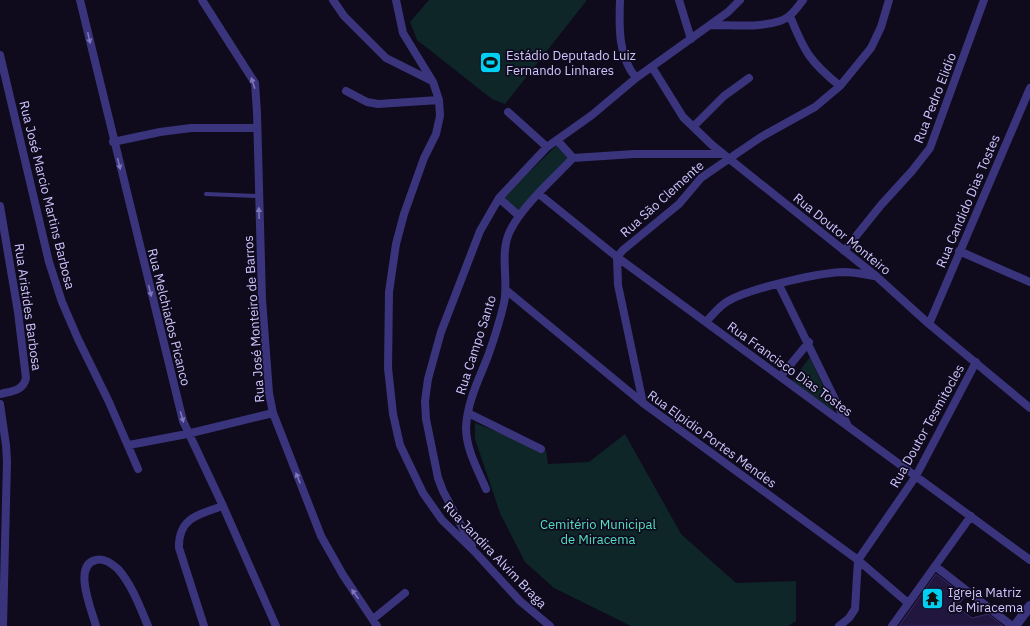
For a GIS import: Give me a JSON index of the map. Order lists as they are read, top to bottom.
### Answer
{
  "streets": {
    "street": [
      "Rua Pedro Elidio",
      "Rua José Marcio Martins Barbosa",
      "Rua São Clemente",
      "Rua Candido Dias Tostes",
      "Rua Doutor Monteiro",
      "Rua Aristides Barbosa",
      "Rua Melchiados Picanco",
      "Rua José Monteiro de Barros",
      "Rua Campo Santo",
      "Rua Francisco Dias Tostes",
      "Rua Doutor Tesmitocles",
      "Rua Elpidio Portes Mendes",
      "Rua Jandira Alvim Braga"
    ]
  },
  "crossings": [
    ["Rua Pedro Elidio", "Rua Doutor Monteiro"],
    ["Rua São Clemente", "Rua Doutor Monteiro"],
    ["Rua São Clemente", "Rua Francisco Dias Tostes"],
    ["Rua Candido Dias Tostes", "Rua Doutor Monteiro"],
    ["Rua Doutor Monteiro", "Rua Doutor Tesmitocles"],
    ["Rua Campo Santo", "Rua Francisco Dias Tostes"],
    ["Rua Campo Santo", "Rua Elpidio Portes Mendes"],
    ["Rua Francisco Dias Tostes", "Rua Doutor Tesmitocles"],
    ["Rua Doutor Tesmitocles", "Rua Elpidio Portes Mendes"]
  ],
  "one_way": ["Rua Melchiados Picanco", "Rua José Monteiro de Barros"],
  "parks": ["Cemitério Municipal de Miracema"],
  "places": {
    "sports": ["Estádio Deputado Luiz Fernando Linhares"],
    "temple": ["Igreja Matriz de Miracema"]
  }
}
